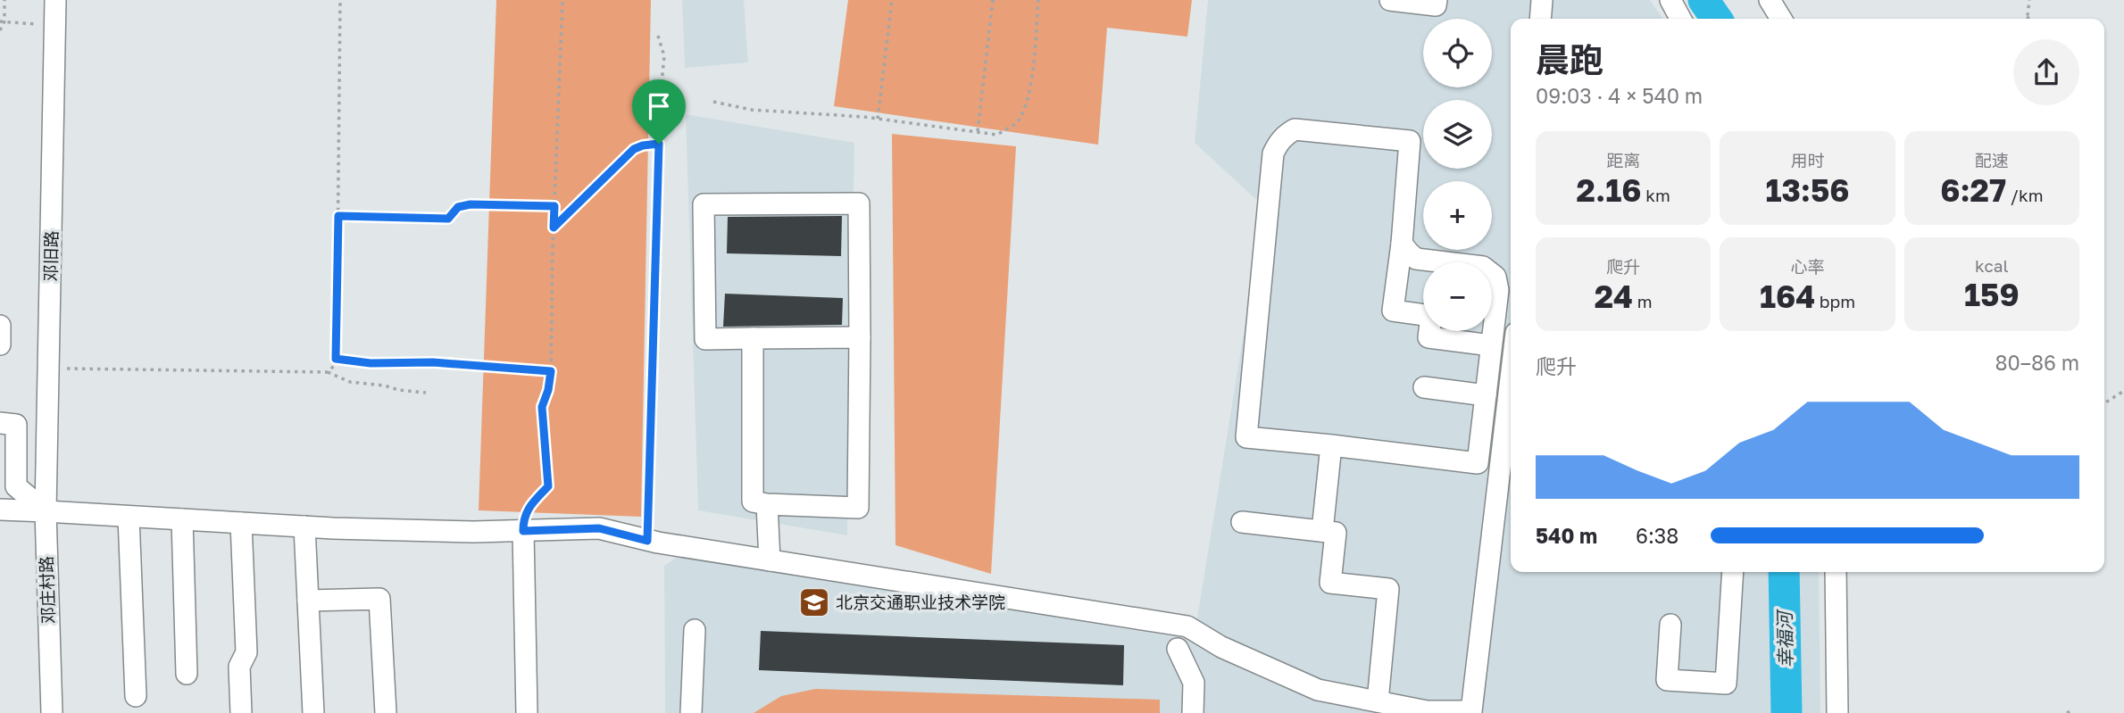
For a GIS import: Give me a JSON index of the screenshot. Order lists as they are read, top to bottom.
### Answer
{
  "streets": {
    "street": ["邓旧路", "邓庄村路"]
  },
  "crossings": [
    ["邓旧路", "邓庄村路"]
  ],
  "water": ["幸福河"],
  "places": {
    "school or university": ["北京交通职业技术学院"]
  },
  "page": {
    "map_buttons": ["+", "−"],
    "heading": ["晨跑", "09:03 · 4 × 540 m"],
    "stats": [
      ["距离", "2.16 km"],
      ["用时", "13:56"],
      ["配速", "6:27 /km"],
      ["爬升", "24 m"],
      ["心率", "164 bpm"],
      ["kcal", "159"]
    ],
    "chart": ["爬升", "80–86 m"],
    "list": [
      {
        "name": "540 m",
        "note": "6:38"
      }
    ]
  }
}
